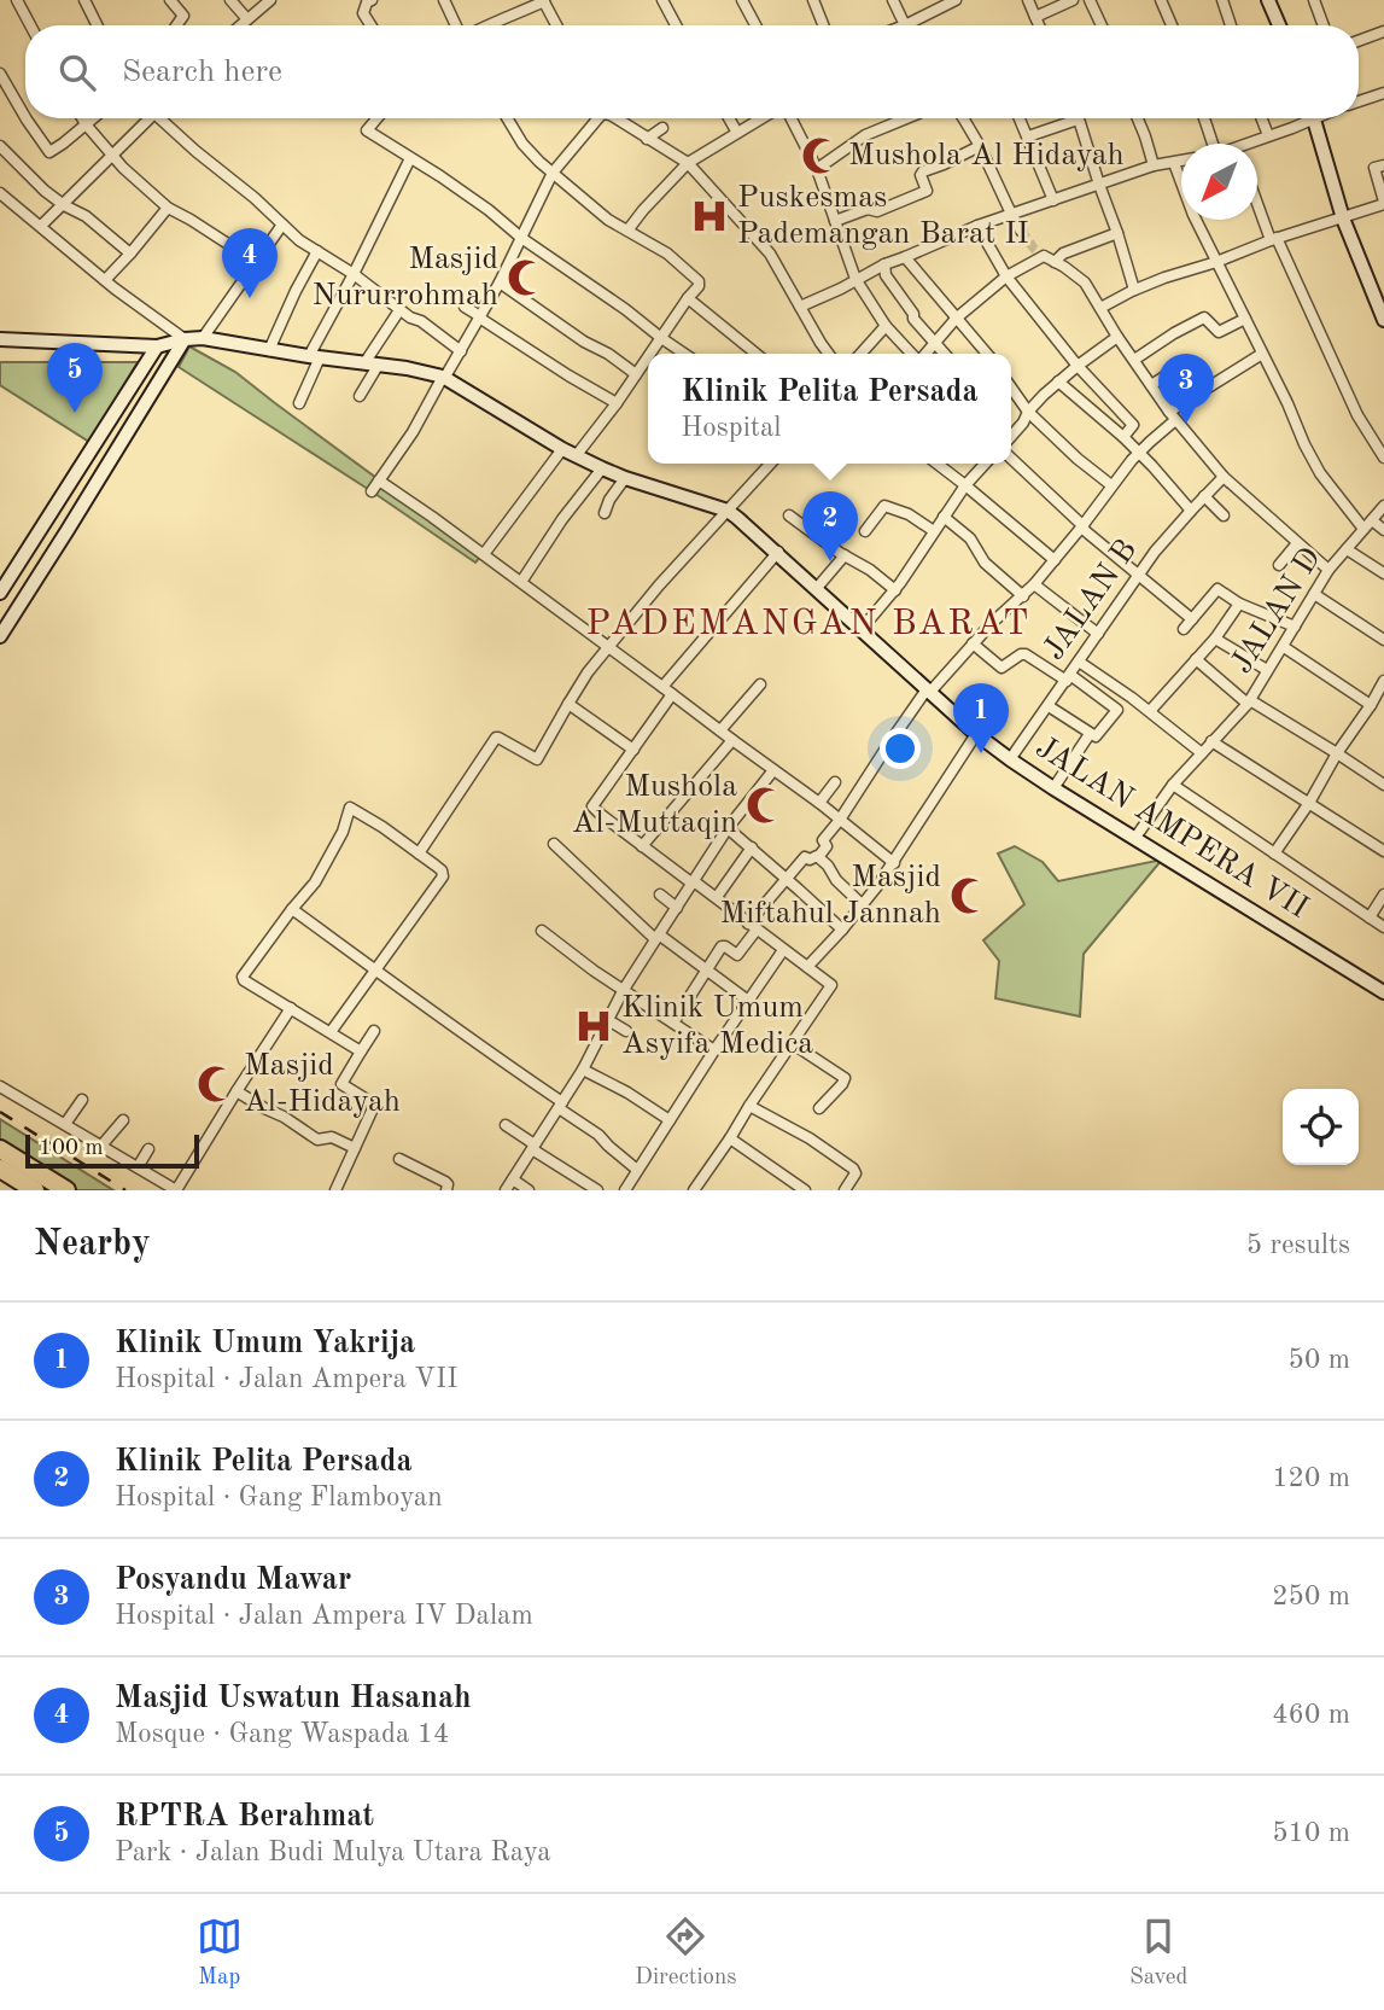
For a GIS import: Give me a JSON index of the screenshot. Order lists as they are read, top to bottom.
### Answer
{
  "streets": {
    "street": ["JALAN B", "JALAN D", "JALAN AMPERA VII"]
  },
  "crossings": [
    ["JALAN B", "JALAN AMPERA VII"],
    ["JALAN D", "JALAN AMPERA VII"]
  ],
  "districts": ["PADEMANGAN BARAT"],
  "places": {
    "mosque": [
      "Mushola Al Hidayah",
      "Masjid Nururrohmah",
      "Mushola Al-Muttaqin",
      "Masjid Miftahul Jannah",
      "Masjid Al-Hidayah"
    ],
    "hospital": ["Puskesmas Pademangan Barat II", "Klinik Umum Asyifa Medica"]
  },
  "scale_bar": "100 m",
  "north": "bottom left",
  "page": {
    "search": "Search here",
    "pins": [
      "4",
      "5",
      "3",
      "2",
      "1"
    ],
    "popup": ["Klinik Pelita Persada", "Hospital"],
    "scale": "100 m",
    "heading": ["Nearby", "5 results"],
    "list": [
      {
        "mark": "1",
        "name": "Klinik Umum Yakrija",
        "note": "Hospital · Jalan Ampera VII",
        "value": "50 m"
      },
      {
        "mark": "2",
        "name": "Klinik Pelita Persada",
        "note": "Hospital · Gang Flamboyan",
        "value": "120 m"
      },
      {
        "mark": "3",
        "name": "Posyandu Mawar",
        "note": "Hospital · Jalan Ampera IV Dalam",
        "value": "250 m"
      },
      {
        "mark": "4",
        "name": "Masjid Uswatun Hasanah",
        "note": "Mosque · Gang Waspada 14",
        "value": "460 m"
      },
      {
        "mark": "5",
        "name": "RPTRA Berahmat",
        "note": "Park · Jalan Budi Mulya Utara Raya",
        "value": "510 m"
      }
    ],
    "nav": ["Map", "Directions", "Saved"]
  }
}
